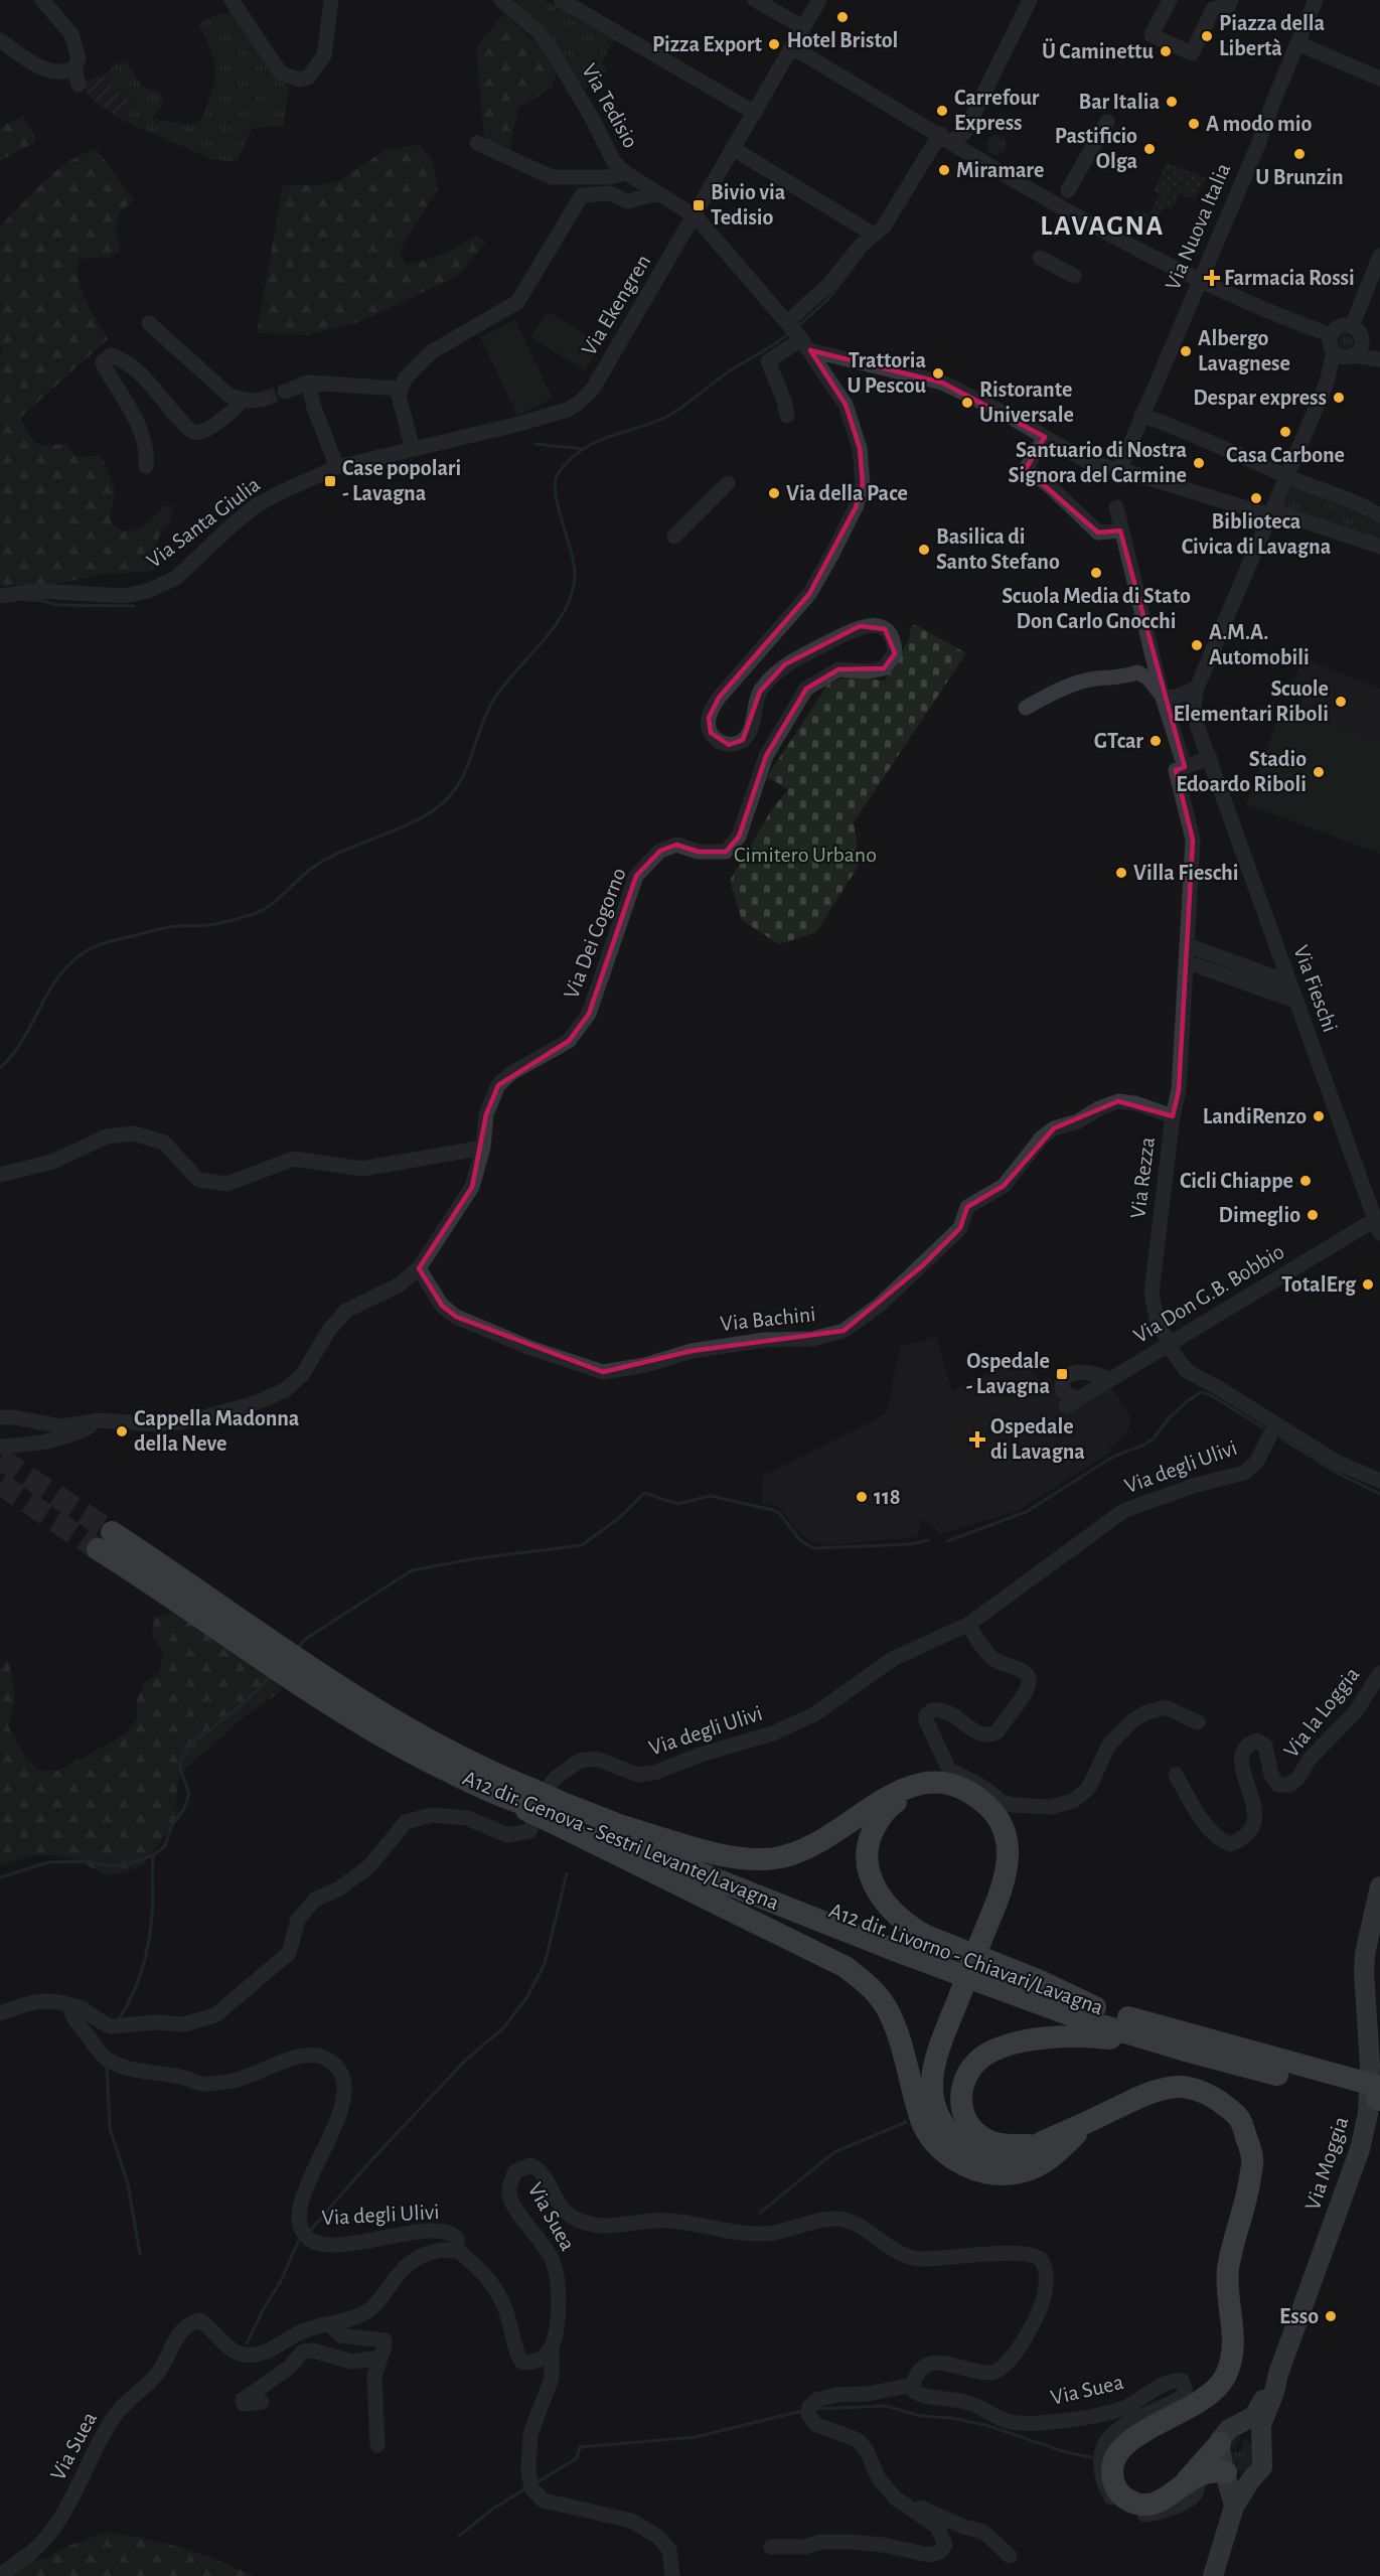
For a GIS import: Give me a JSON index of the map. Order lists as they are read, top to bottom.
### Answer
{
  "streets": {
    "highway": ["A12 dir. Genova - Sestri Levante/Lavagna", "A12 dir. Livorno - Chiavari/Lavagna"],
    "main road": ["Via Moggia"],
    "street": [
      "Via Tedisio",
      "Via Nuova Italia",
      "Via Ekengren",
      "Via Santa Giulia",
      "Via Dei Cogorno",
      "Via Fieschi",
      "Via Rezza",
      "Via Don G.B. Bobbio",
      "Via Bachini",
      "Via degli Ulivi",
      "Via la Loggia",
      "Via Suea"
    ]
  },
  "crossings": [
    ["Via Tedisio", "Via Ekengren"],
    ["Via Tedisio", "Via Dei Cogorno"],
    ["Via Ekengren", "Via Santa Giulia"],
    ["Via Dei Cogorno", "Via Bachini"],
    ["Via Fieschi", "Via Don G.B. Bobbio"],
    ["Via Rezza", "Via Don G.B. Bobbio"],
    ["Via Rezza", "Via Bachini"],
    ["Via Rezza", "Via degli Ulivi"],
    ["Via degli Ulivi", "Via Suea"],
    ["A12 dir. Genova - Sestri Levante/Lavagna", "A12 dir. Livorno - Chiavari/Lavagna"]
  ],
  "districts": ["LAVAGNA"],
  "parks": ["Cimitero Urbano"],
  "places": {
    "other": [
      "Hotel Bristol",
      "Piazza della Libertà",
      "Pizza Export",
      "Ü Caminettu",
      "Bar Italia",
      "Carrefour Express",
      "A modo mio",
      "Pastificio Olga",
      "U Brunzin",
      "Miramare",
      "Albergo Lavagnese",
      "Trattoria U Pescou",
      "Despar express",
      "Ristorante Universale",
      "Casa Carbone",
      "Santuario di Nostra Signora del Carmine",
      "Via della Pace",
      "Biblioteca Civica di Lavagna",
      "Basilica di Santo Stefano",
      "Scuola Media di Stato Don Carlo Gnocchi",
      "A.M.A. Automobili",
      "Scuole Elementari Riboli",
      "GTcar",
      "Stadio Edoardo Riboli",
      "Villa Fieschi",
      "LandiRenzo",
      "Cicli Chiappe",
      "Dimeglio",
      "TotalErg",
      "Cappella Madonna della Neve",
      "118",
      "Esso"
    ],
    "transit": ["Bivio via Tedisio", "Case popolari - Lavagna", "Ospedale - Lavagna"],
    "health": ["Farmacia Rossi", "Ospedale di Lavagna"]
  }
}
